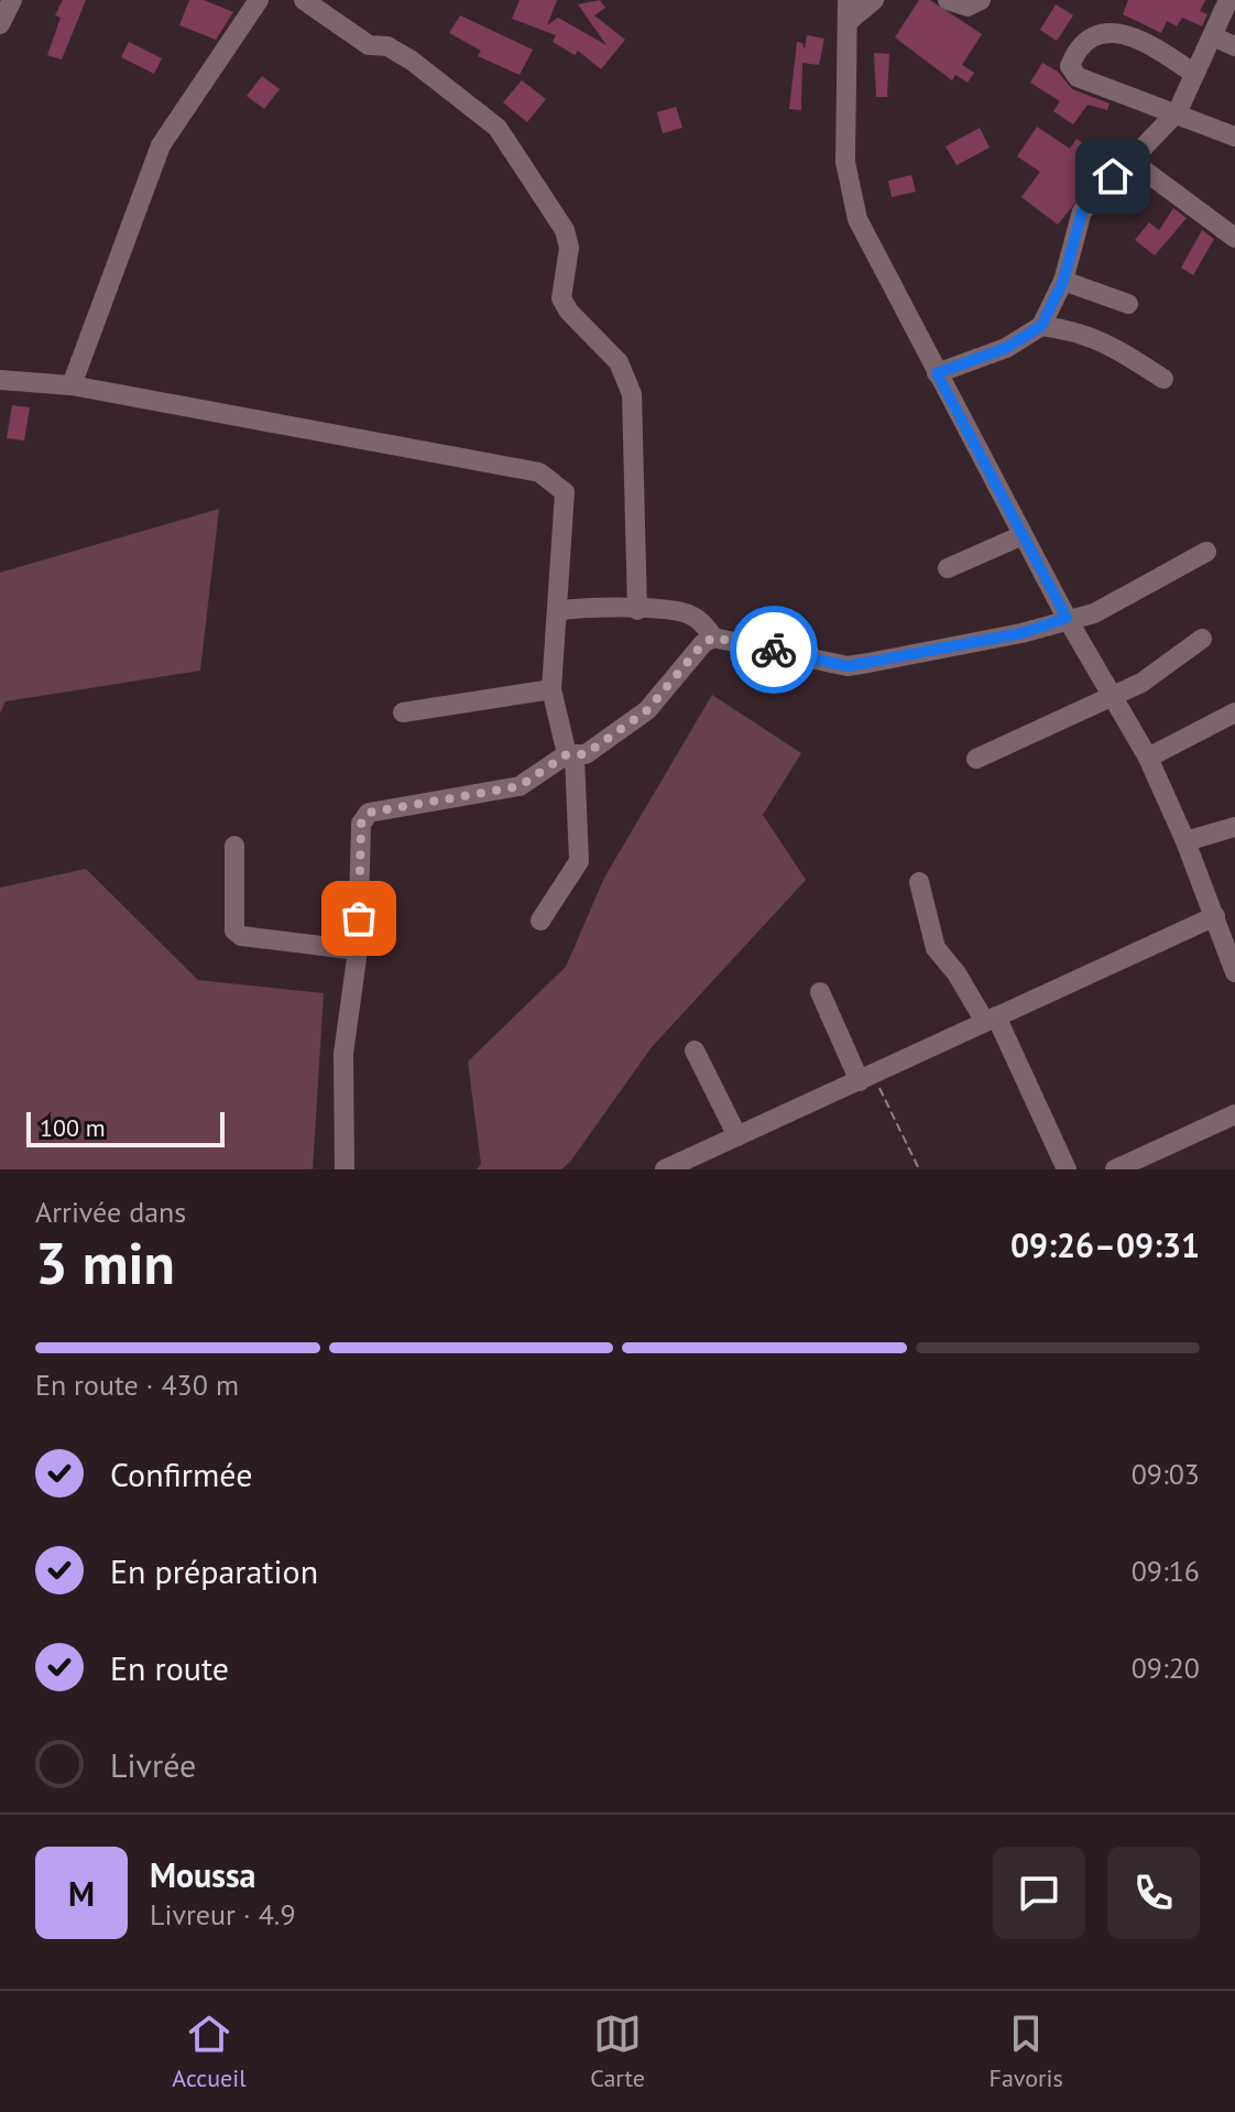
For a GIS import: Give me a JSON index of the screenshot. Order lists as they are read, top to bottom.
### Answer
{
  "scale_bar": "100 m",
  "page": {
    "scale": "100 m",
    "heading": ["3 min", "Arrivée dans", "09:26–09:31"],
    "panel": ["Moussa", "Livreur · 4.9"],
    "bar": "En route · 430 m",
    "list": [
      ["Confirmée", "09:03"],
      ["En préparation", "09:16"],
      ["En route", "09:20"],
      "Livrée"
    ],
    "round": "M",
    "tabs": ["Accueil", "Carte", "Favoris"]
  }
}
